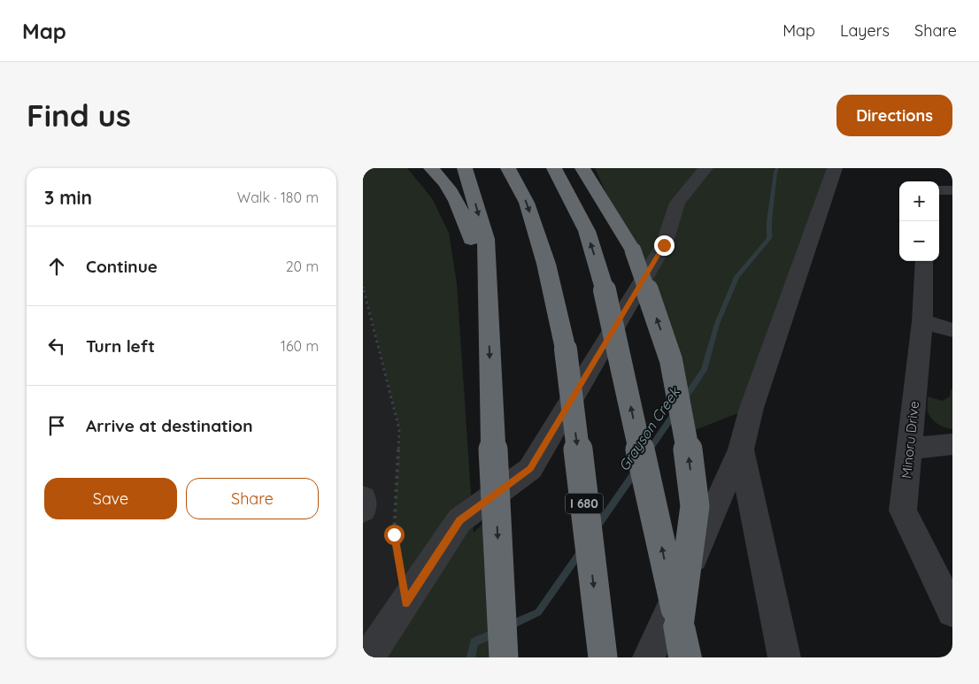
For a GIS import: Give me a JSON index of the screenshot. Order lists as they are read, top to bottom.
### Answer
{
  "streets": {
    "highway": ["I 680"],
    "street": ["Minoru Drive"]
  },
  "water": ["Grayson Creek"],
  "page": {
    "header": "Map",
    "nav": ["Map", "Layers", "Share"],
    "buttons": [
      "Directions",
      ["Save", "Share"]
    ],
    "title": "Find us",
    "heading": ["3 min", "Walk · 180 m"],
    "map_buttons": ["+", "−"],
    "list": [
      ["Continue", "20 m"],
      ["Turn left", "160 m"],
      "Arrive at destination"
    ]
  }
}
